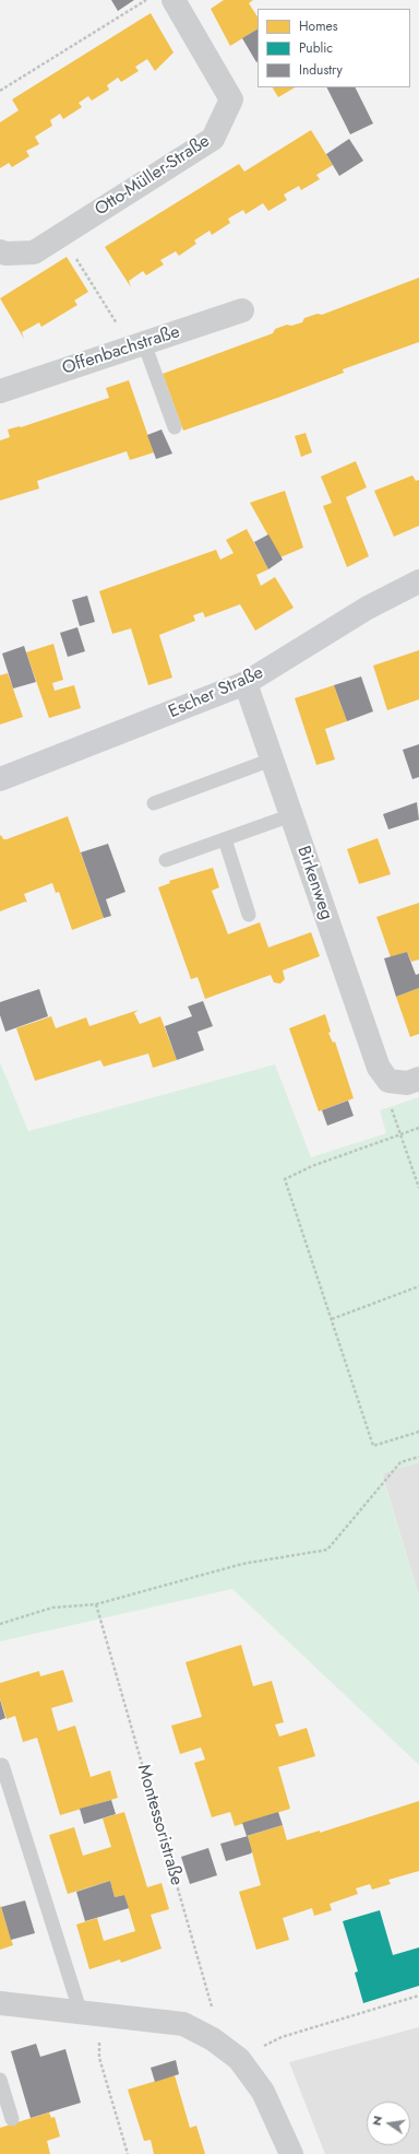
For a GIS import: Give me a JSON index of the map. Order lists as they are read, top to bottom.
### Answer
{
  "streets": {
    "main road": ["Escher Straße"],
    "street": ["Otto-Müller-Straße", "Offenbachstraße", "Birkenweg"],
    "path": ["Montessoristraße"]
  },
  "crossings": [
    ["Escher Straße", "Birkenweg"]
  ],
  "legend": ["Homes", "Public", "Industry"],
  "north": "left"
}
